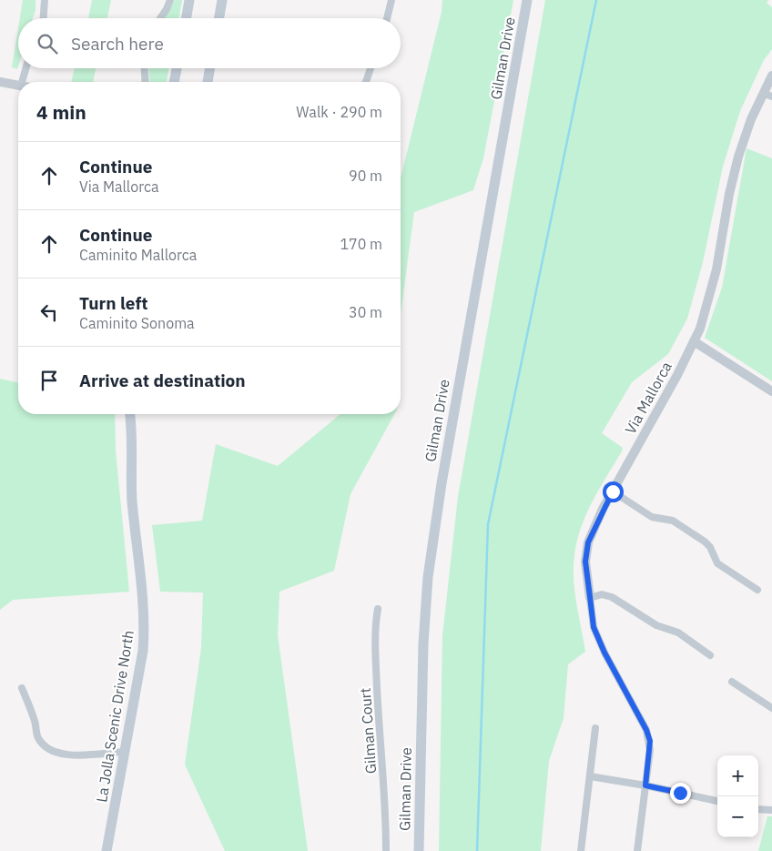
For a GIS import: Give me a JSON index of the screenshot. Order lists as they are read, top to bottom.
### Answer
{
  "streets": {
    "main road": ["Gilman Drive", "La Jolla Scenic Drive North"],
    "street": ["Via Mallorca", "Gilman Court"]
  },
  "page": {
    "search": "Search here",
    "heading": ["4 min", "Walk · 290 m"],
    "list": [
      ["Continue", "Via Mallorca", "90 m"],
      ["Continue", "Caminito Mallorca", "170 m"],
      ["Turn left", "Caminito Sonoma", "30 m"],
      "Arrive at destination"
    ],
    "map_buttons": ["+", "−"]
  }
}
